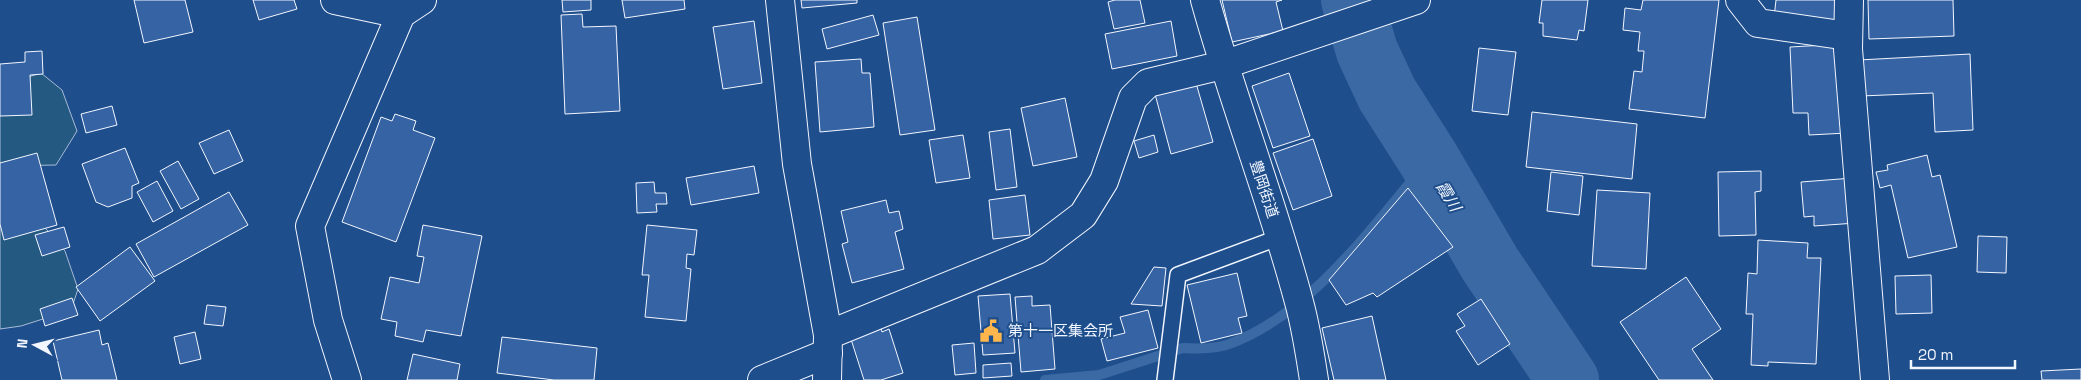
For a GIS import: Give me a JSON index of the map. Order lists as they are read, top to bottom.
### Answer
{
  "streets": {
    "street": ["豊岡街道"]
  },
  "water": ["霞川"],
  "places": {
    "public building": ["第十一区集会所"]
  },
  "scale_bar": "20 m",
  "north": "left"
}
